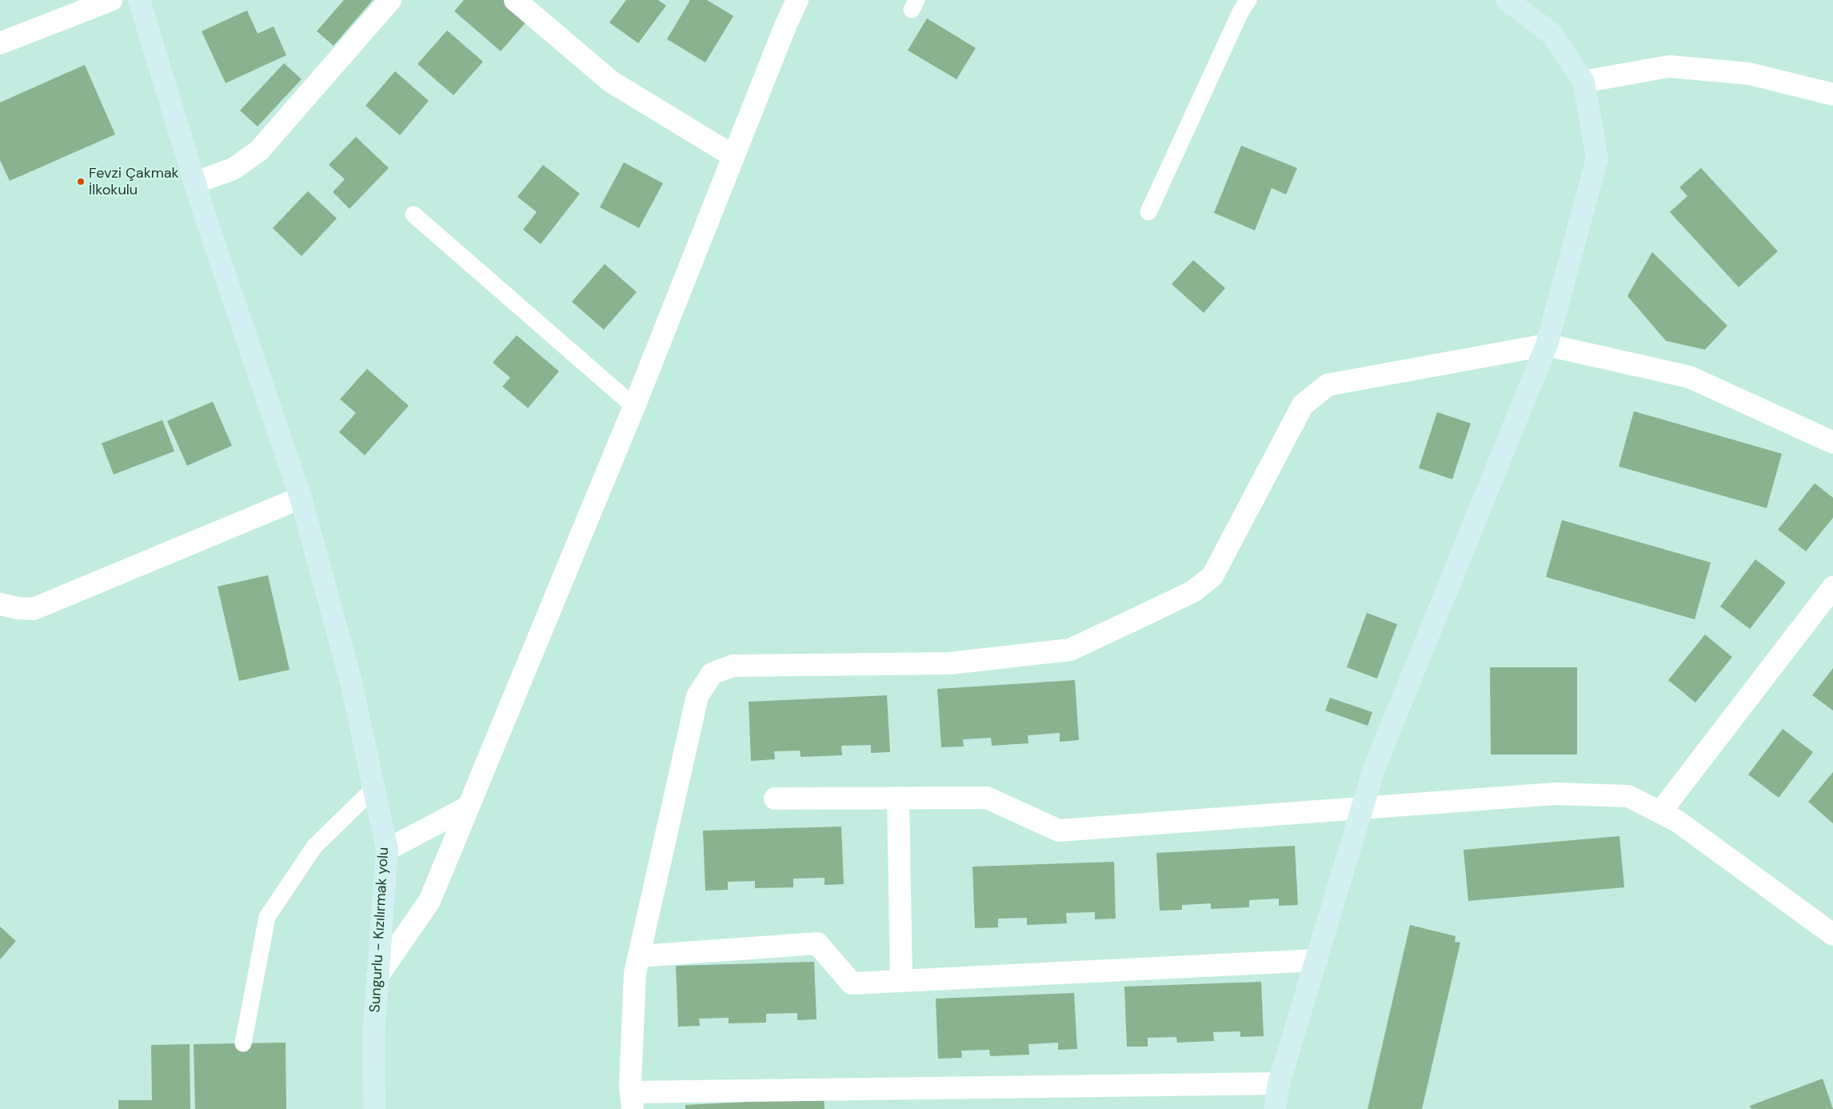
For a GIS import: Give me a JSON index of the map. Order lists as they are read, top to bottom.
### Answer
{
  "streets": {
    "street": ["Sungurlu - Kızılırmak yolu"]
  },
  "places": ["Fevzi Çakmak İlkokulu"]
}
